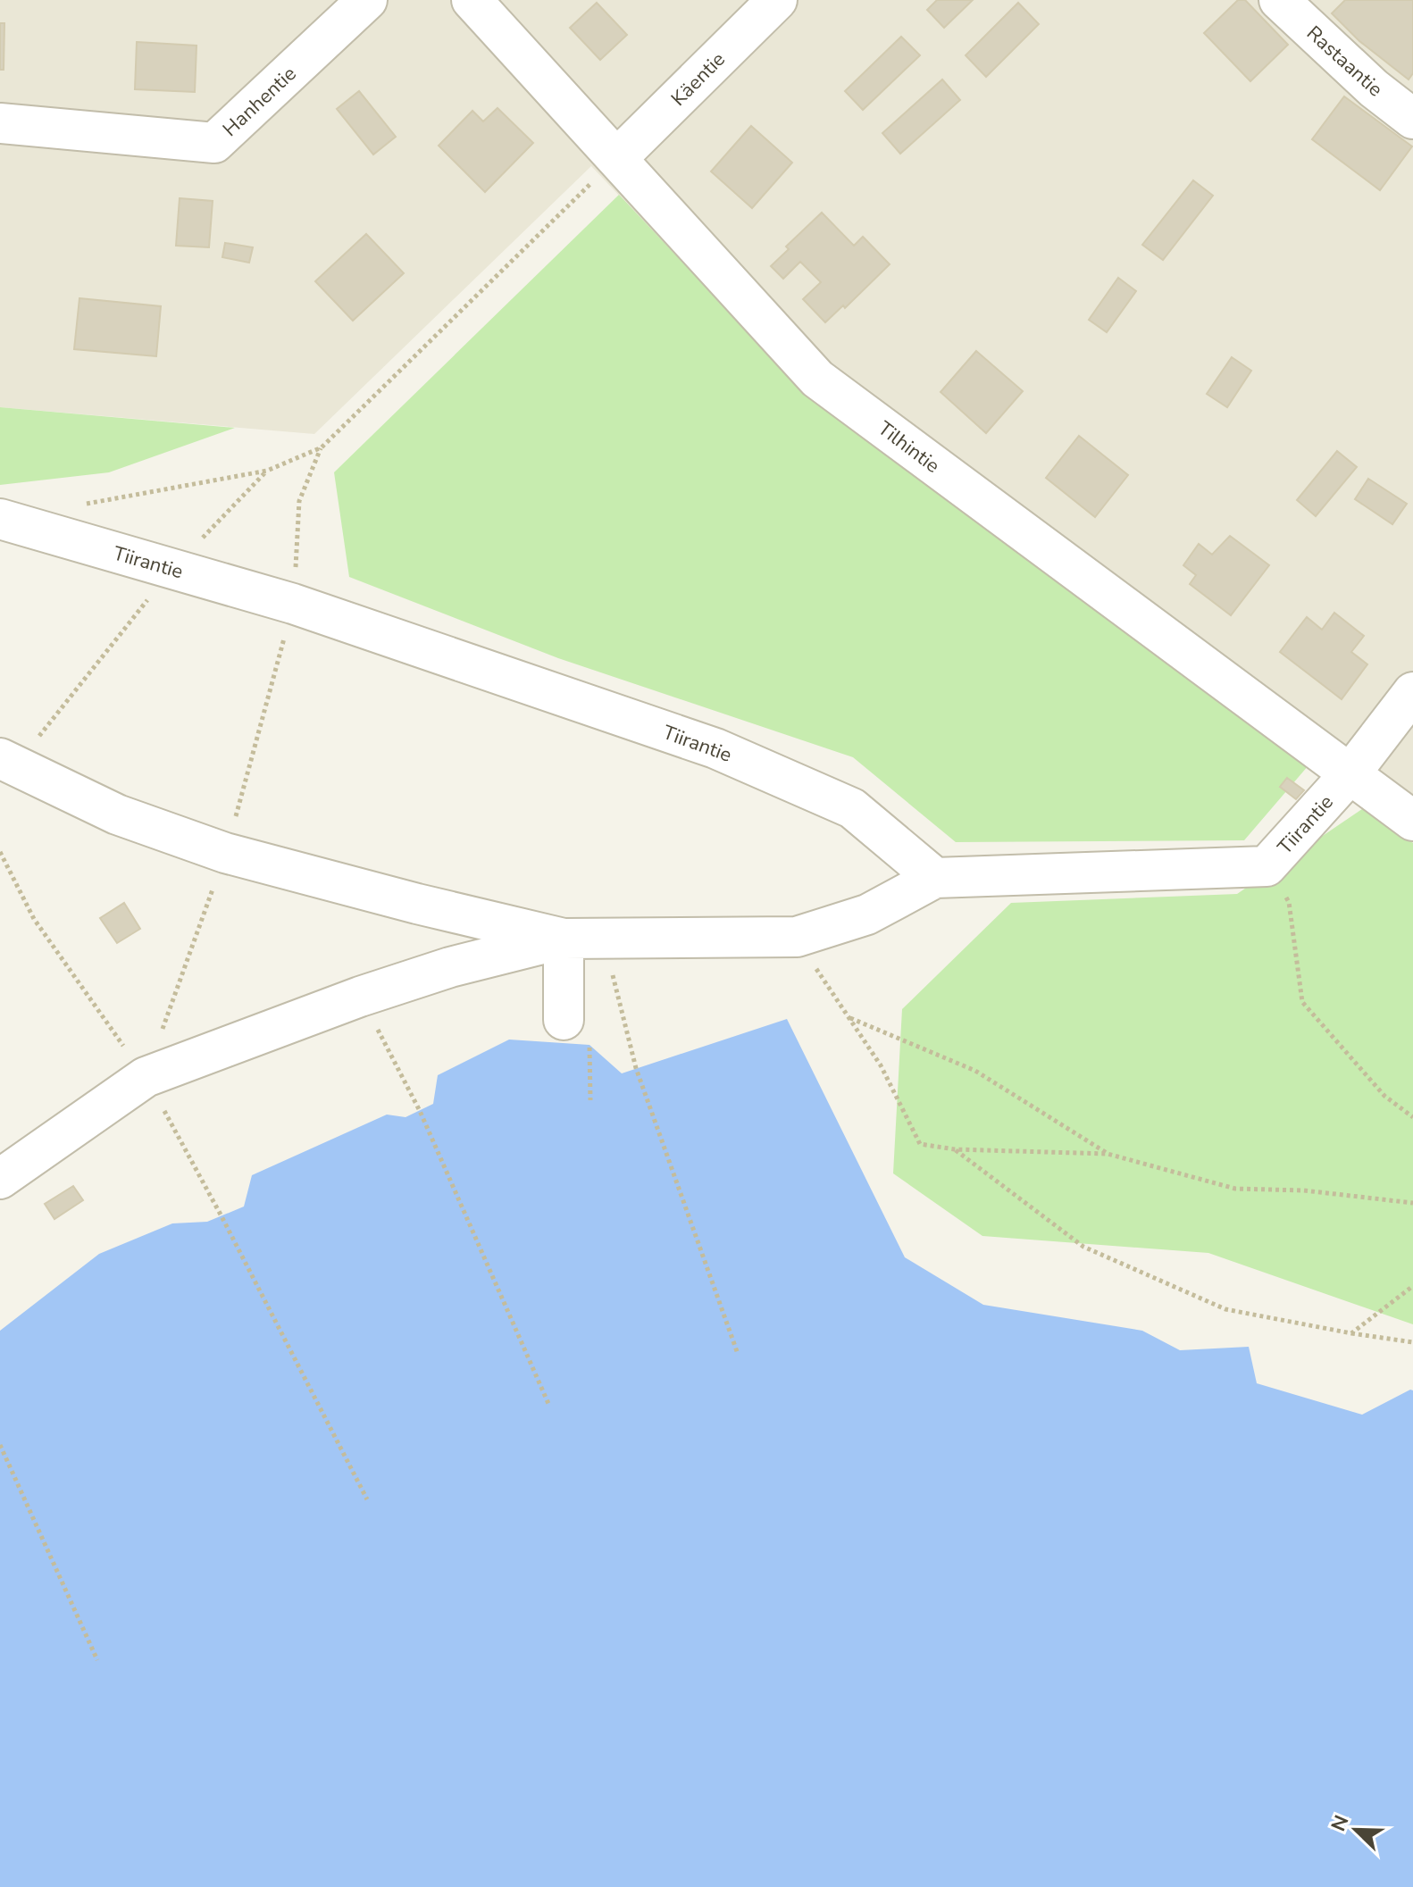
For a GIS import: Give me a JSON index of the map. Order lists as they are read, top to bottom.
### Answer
{
  "streets": {
    "street": [
      "Rastaantie",
      "Käentie",
      "Hanhentie",
      "Tilhintie",
      "Tiirantie"
    ]
  },
  "crossings": [
    ["Käentie", "Tilhintie"],
    ["Tilhintie", "Tiirantie"]
  ],
  "north": "top left"
}
